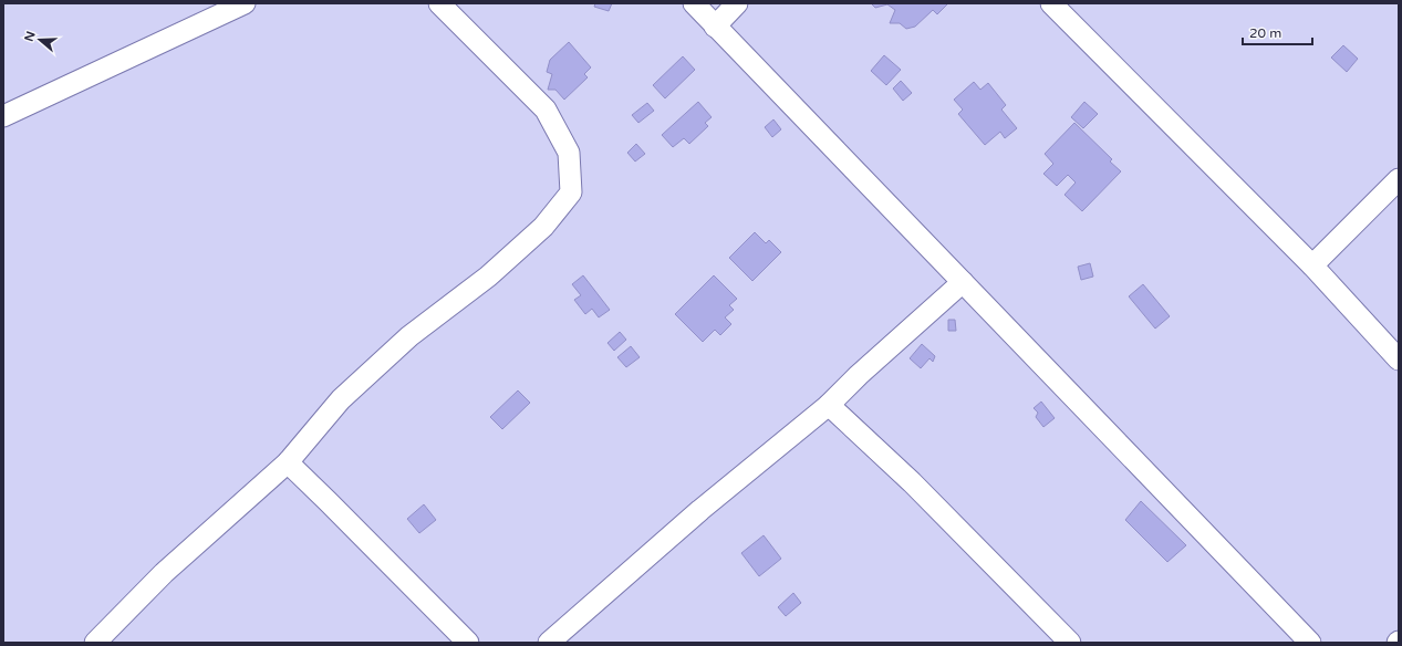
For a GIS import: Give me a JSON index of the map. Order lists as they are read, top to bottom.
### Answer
{
  "scale_bar": "20 m",
  "north": "left"
}
